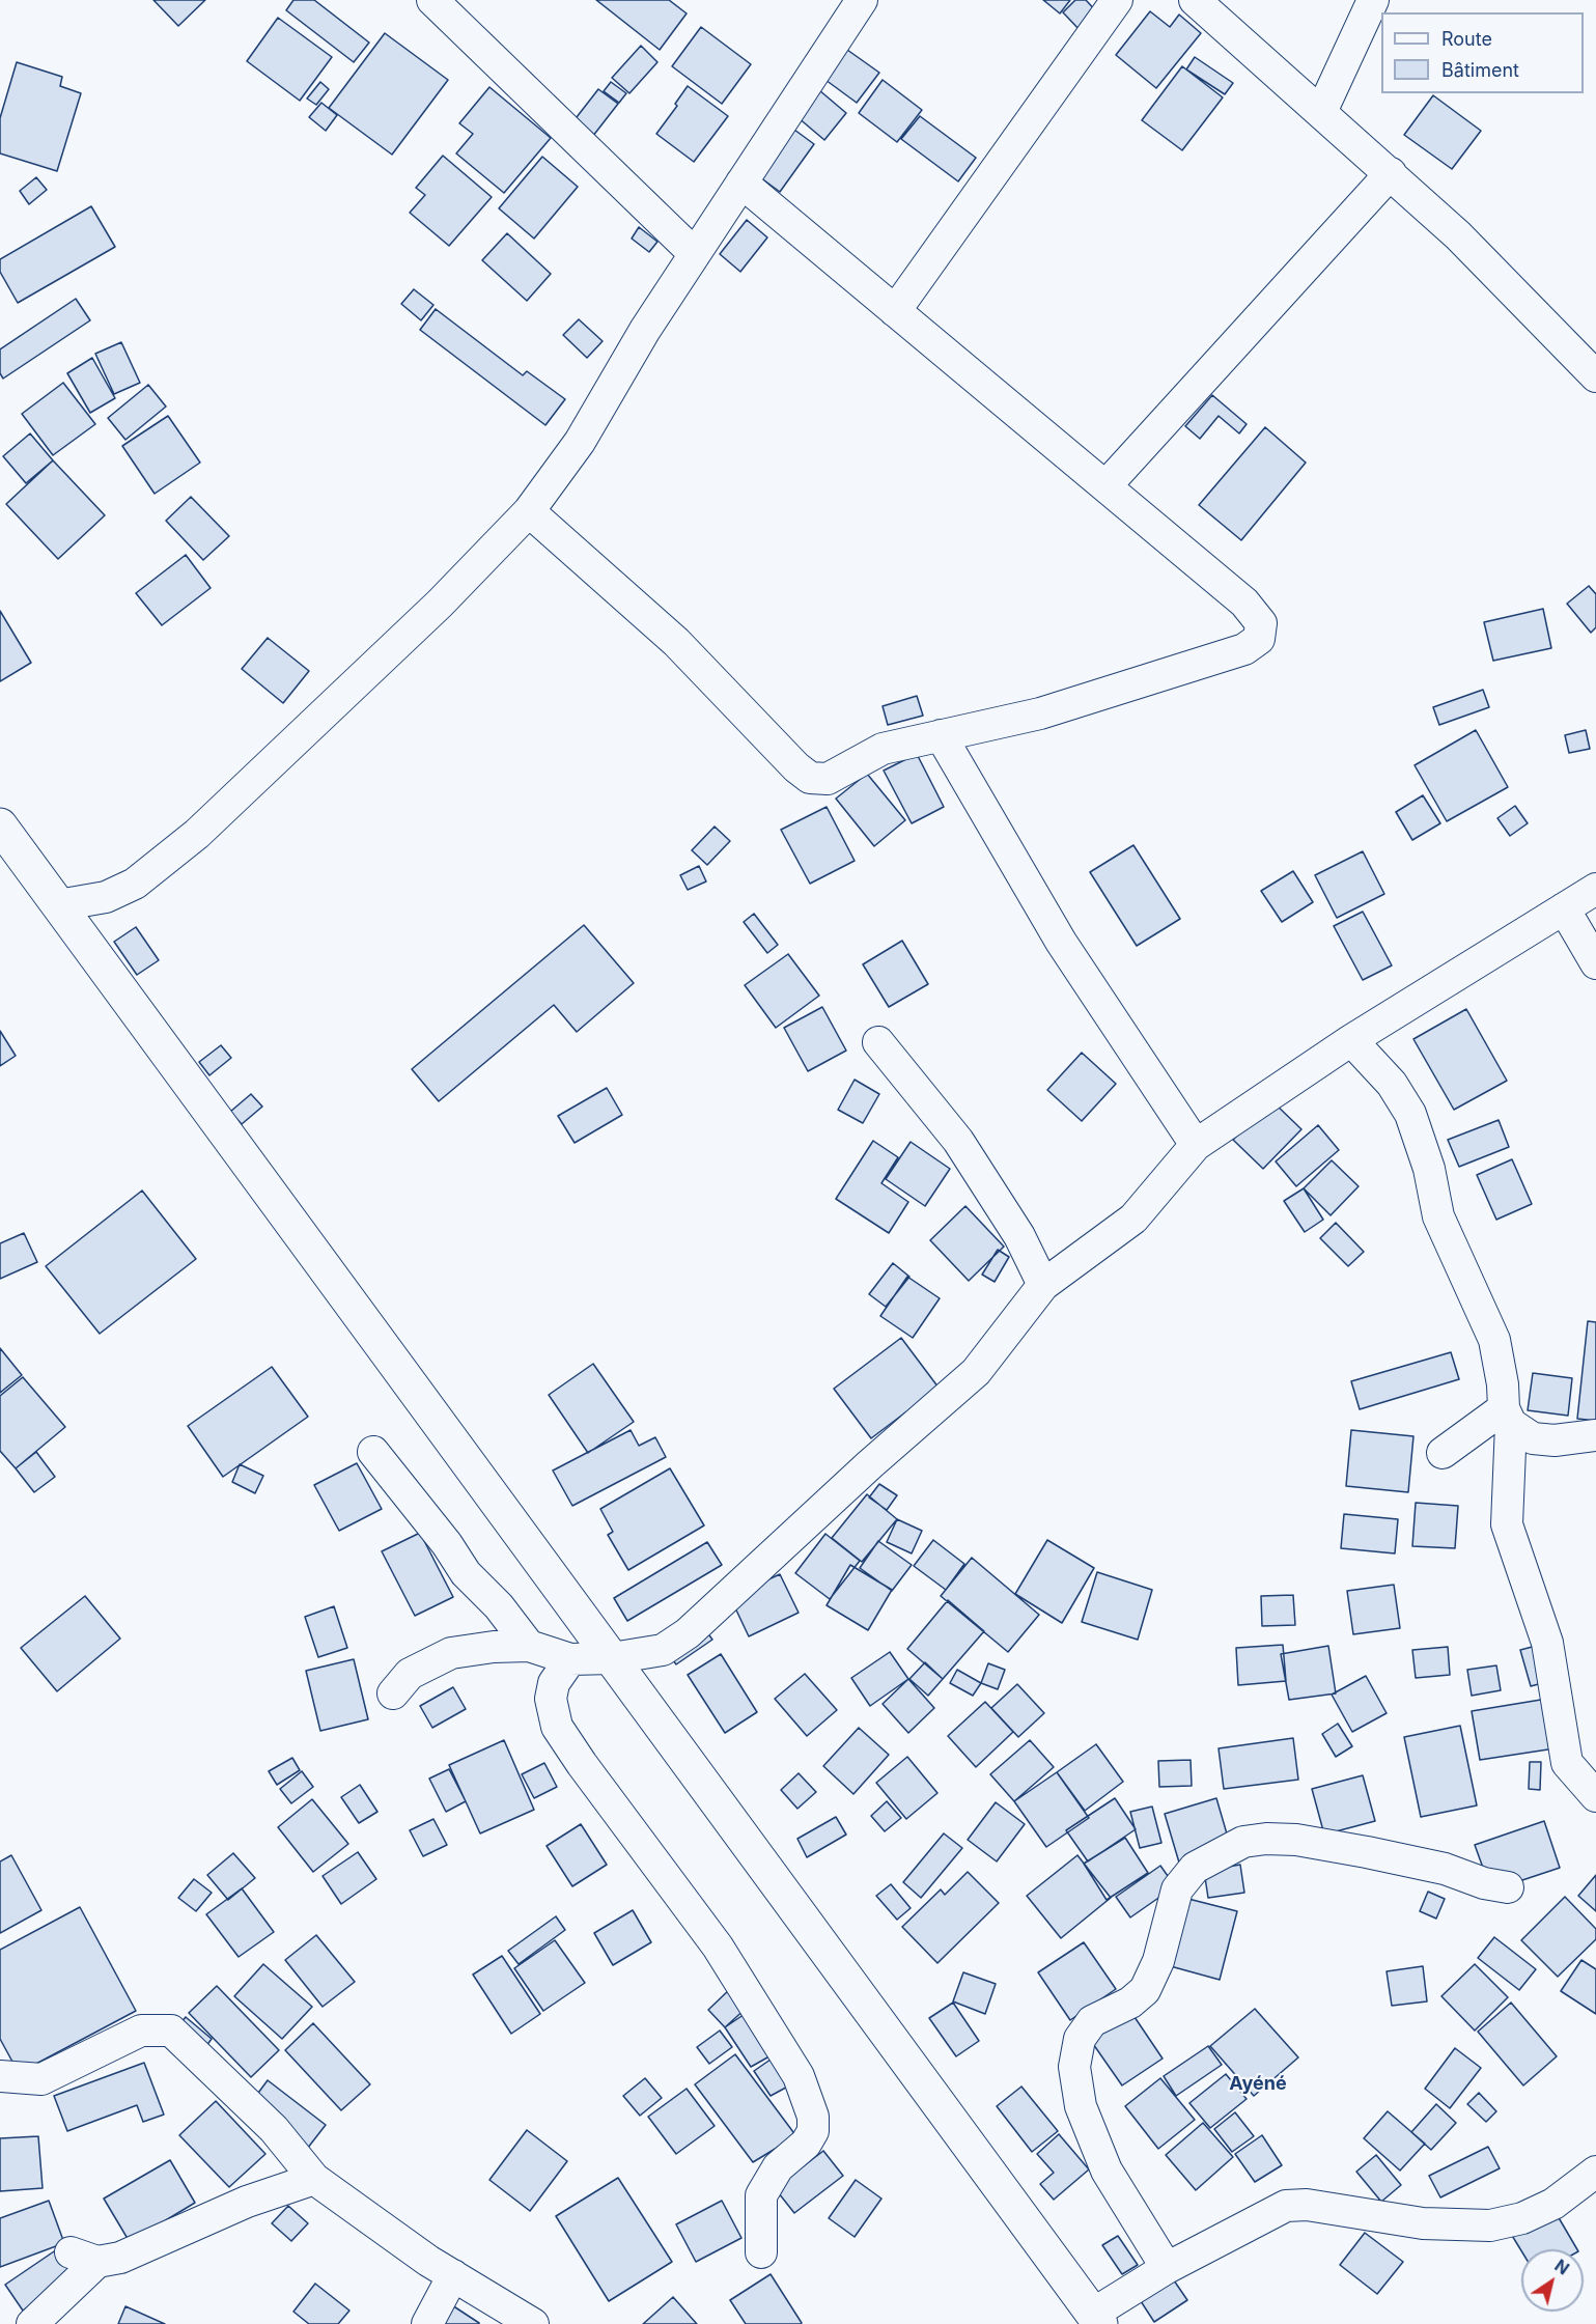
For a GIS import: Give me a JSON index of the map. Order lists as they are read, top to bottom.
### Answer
{
  "districts": ["Ayéné"],
  "legend": ["Route", "Bâtiment"],
  "north": "top right"
}
